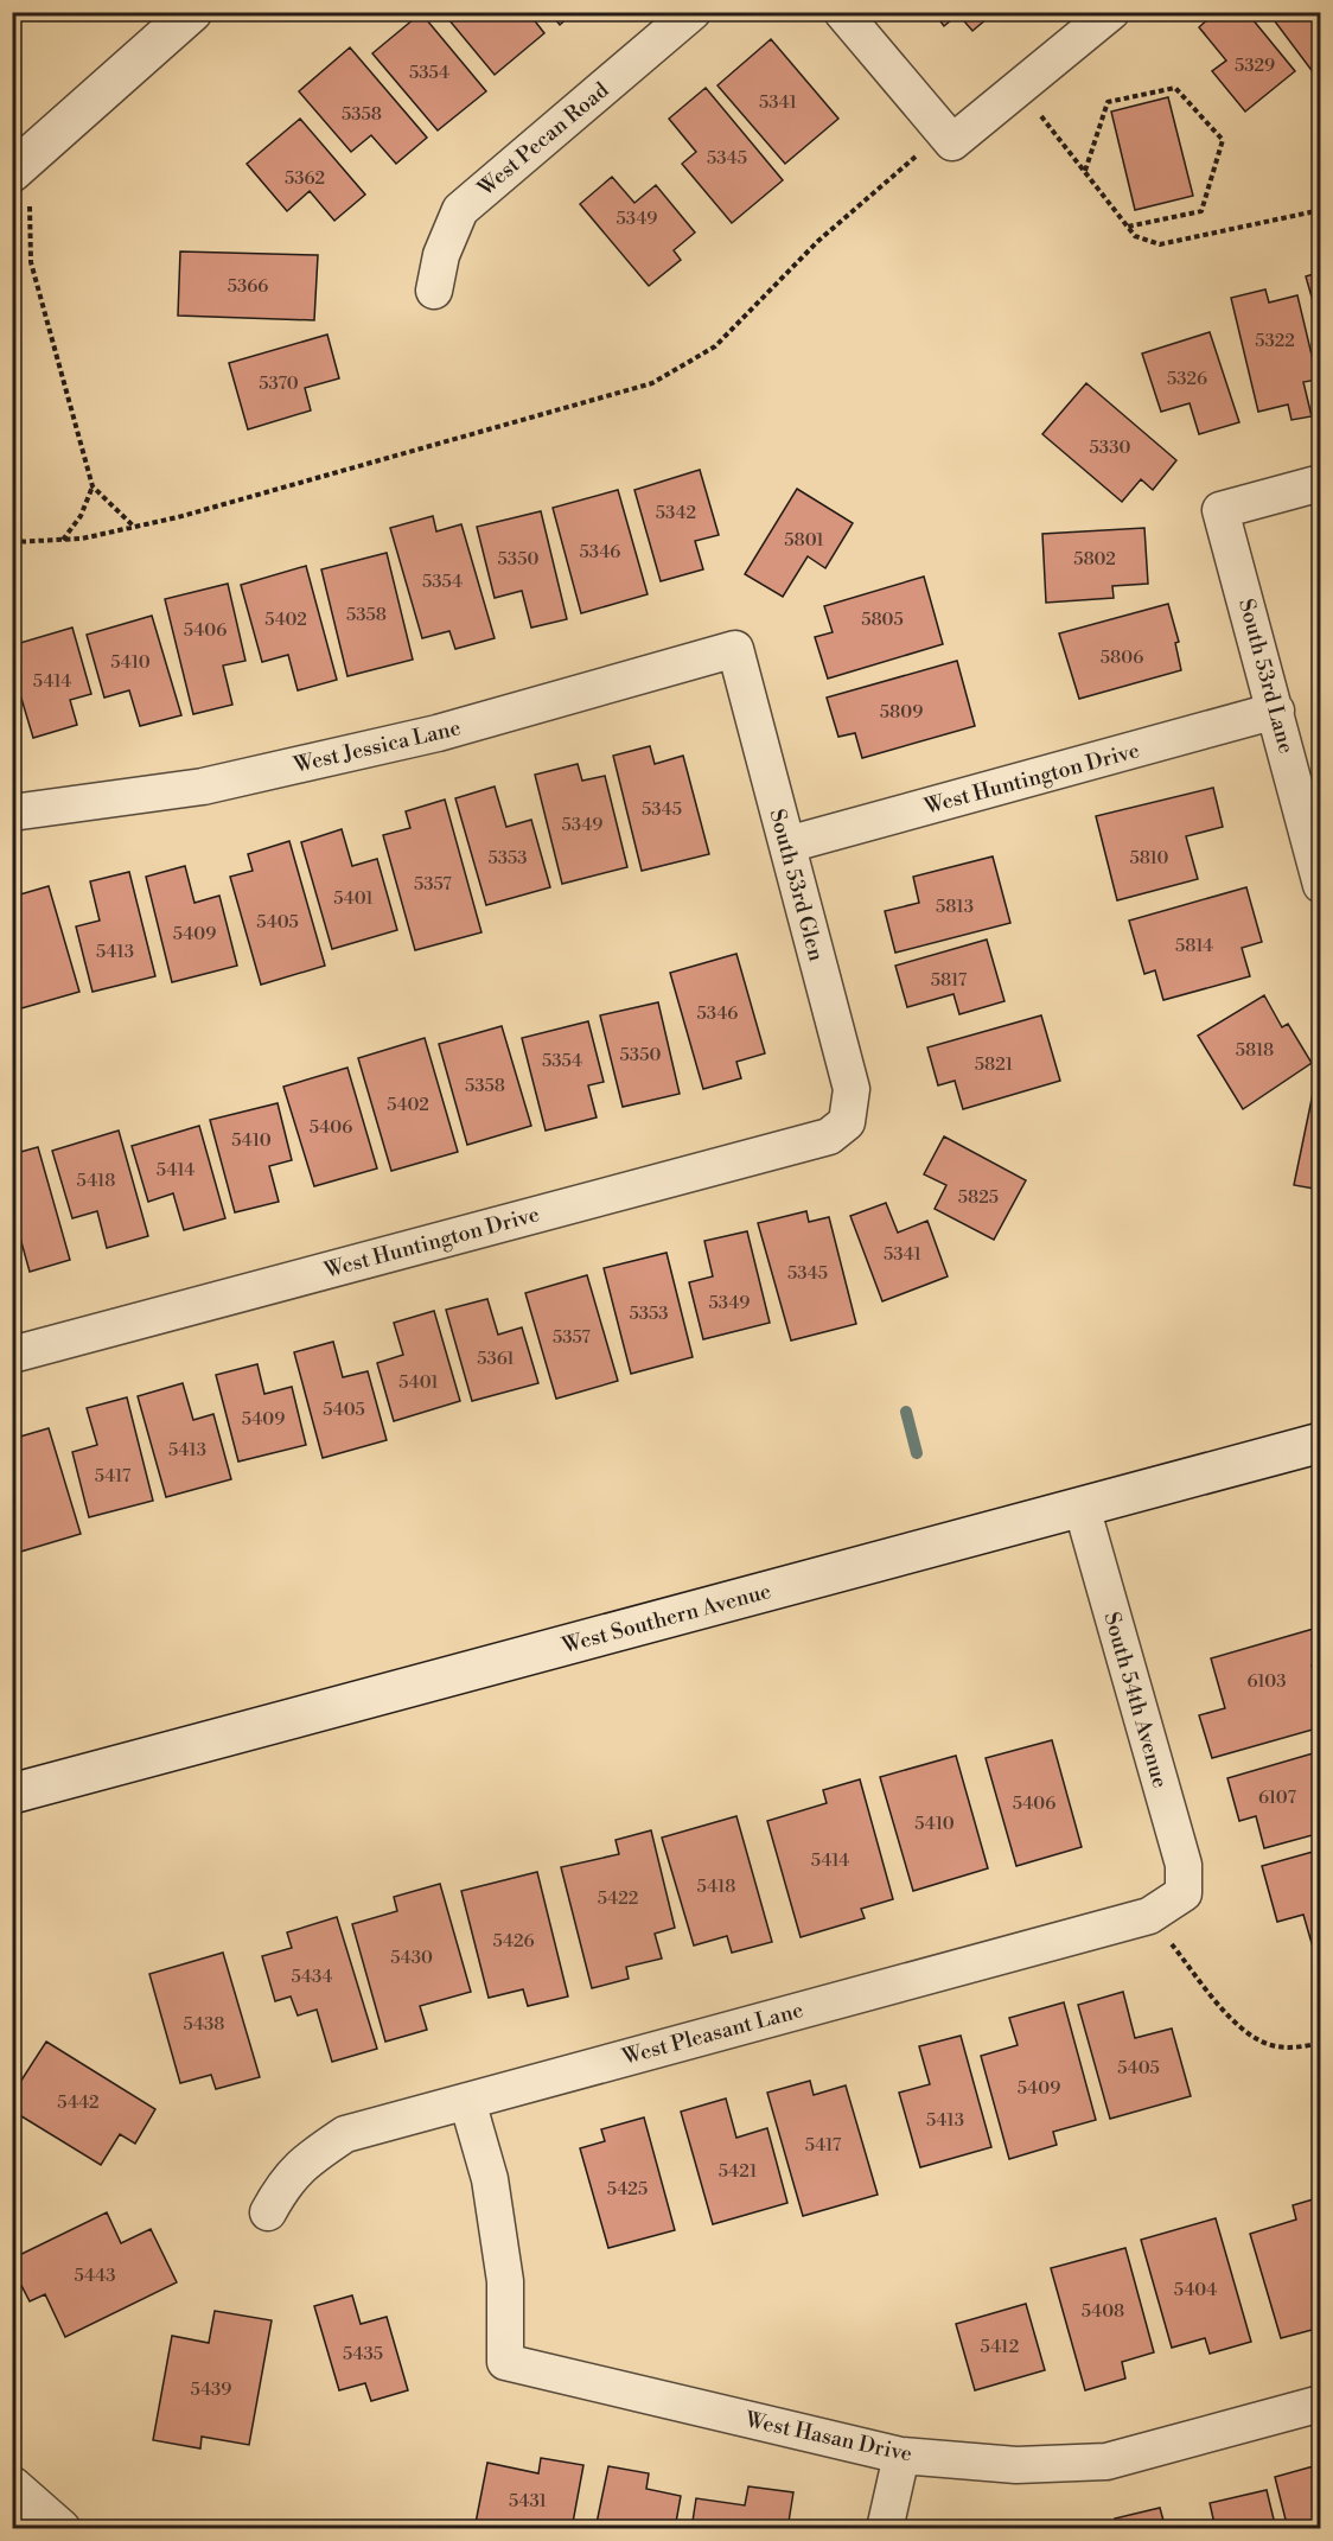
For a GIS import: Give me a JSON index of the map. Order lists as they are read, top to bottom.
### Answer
{
  "streets": {
    "main road": ["West Southern Avenue"],
    "street": [
      "West Pecan Road",
      "South 53rd Lane",
      "West Jessica Lane",
      "West Huntington Drive",
      "South 53rd Glen",
      "South 54th Avenue",
      "West Pleasant Lane",
      "West Hasan Drive"
    ]
  },
  "crossings": [
    ["South 53rd Lane", "West Huntington Drive"],
    ["West Jessica Lane", "South 53rd Glen"],
    ["West Huntington Drive", "South 53rd Glen"],
    ["West Southern Avenue", "South 54th Avenue"],
    ["South 54th Avenue", "West Pleasant Lane"],
    ["West Pleasant Lane", "West Hasan Drive"]
  ],
  "house_numbers": [
    "5329",
    "5354",
    "5341",
    "5358",
    "5345",
    "5362",
    "5349",
    "5366",
    "5322",
    "5326",
    "5370",
    "5330",
    "5342",
    "5801",
    "5346",
    "5350",
    "5802",
    "5354",
    "5358",
    "5402",
    "5805",
    "5406",
    "5806",
    "5410",
    "5414",
    "5809",
    "5345",
    "5349",
    "5353",
    "5810",
    "5357",
    "5401",
    "5813",
    "5405",
    "5409",
    "5814",
    "5413",
    "5817",
    "5346",
    "5818",
    "5350",
    "5354",
    "5821",
    "5358",
    "5402",
    "5406",
    "5410",
    "5414",
    "5418",
    "5825",
    "5341",
    "5345",
    "5349",
    "5353",
    "5357",
    "5361",
    "5401",
    "5405",
    "5409",
    "5413",
    "5417",
    "6103",
    "6107",
    "5406",
    "5410",
    "5414",
    "5418",
    "5422",
    "5426",
    "5430",
    "5434",
    "5438",
    "5405",
    "5409",
    "5442",
    "5413",
    "5417",
    "5421",
    "5425",
    "5443",
    "5404",
    "5408",
    "5412",
    "5435",
    "5439",
    "5431"
  ]
}
